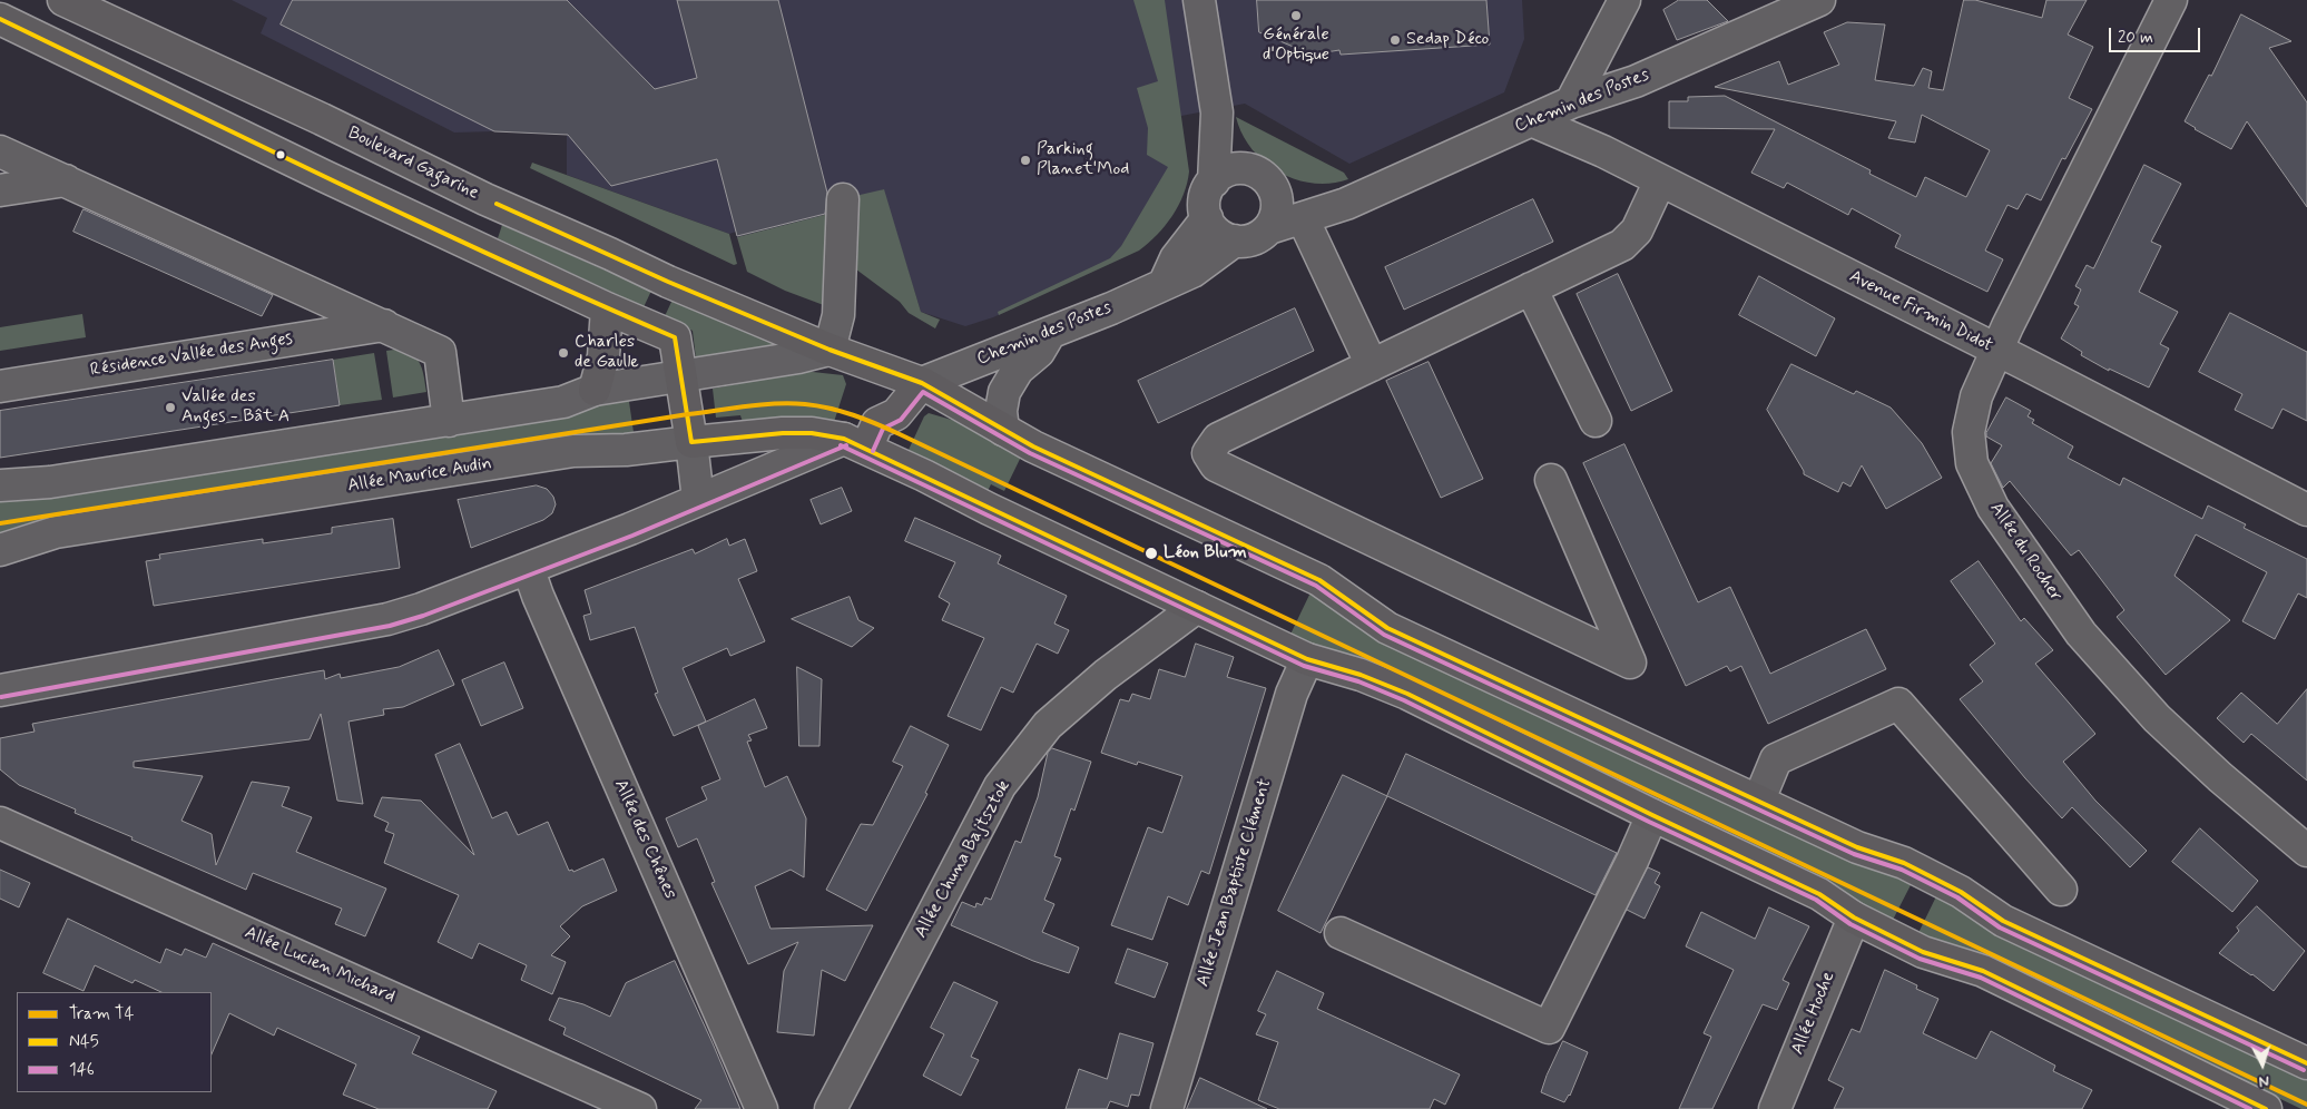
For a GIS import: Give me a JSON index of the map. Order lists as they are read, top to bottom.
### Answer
{
  "streets": {
    "main road": ["Boulevard Gagarine", "Allée Maurice Audin"],
    "street": [
      "Chemin des Postes",
      "Avenue Firmin Didot",
      "Résidence Vallée des Anges",
      "Allée du Rocher",
      "Allée des Chênes",
      "Allée Chuna Bajtsztok",
      "Allée Jean Baptiste Clément",
      "Allée Lucien Michard",
      "Allée Hoche"
    ]
  },
  "crossings": [
    ["Chemin des Postes", "Boulevard Gagarine"],
    ["Chemin des Postes", "Avenue Firmin Didot"],
    ["Avenue Firmin Didot", "Allée du Rocher"],
    ["Allée Maurice Audin", "Allée Chuna Bajtsztok"],
    ["Allée Maurice Audin", "Allée Jean Baptiste Clément"],
    ["Allée Maurice Audin", "Allée Hoche"]
  ],
  "places": [
    "Générale d'Optique",
    "Sedap Déco",
    "Parking Planet'Mod",
    "Charles de Gaulle",
    "Vallée des Anges - Bât A",
    "Léon Blum"
  ],
  "lines": ["transit line N45", "transit line 146", "tram line T4"],
  "legend": ["Tram T4", "N45", "146"],
  "scale_bar": "20 m",
  "north": "bottom"
}
